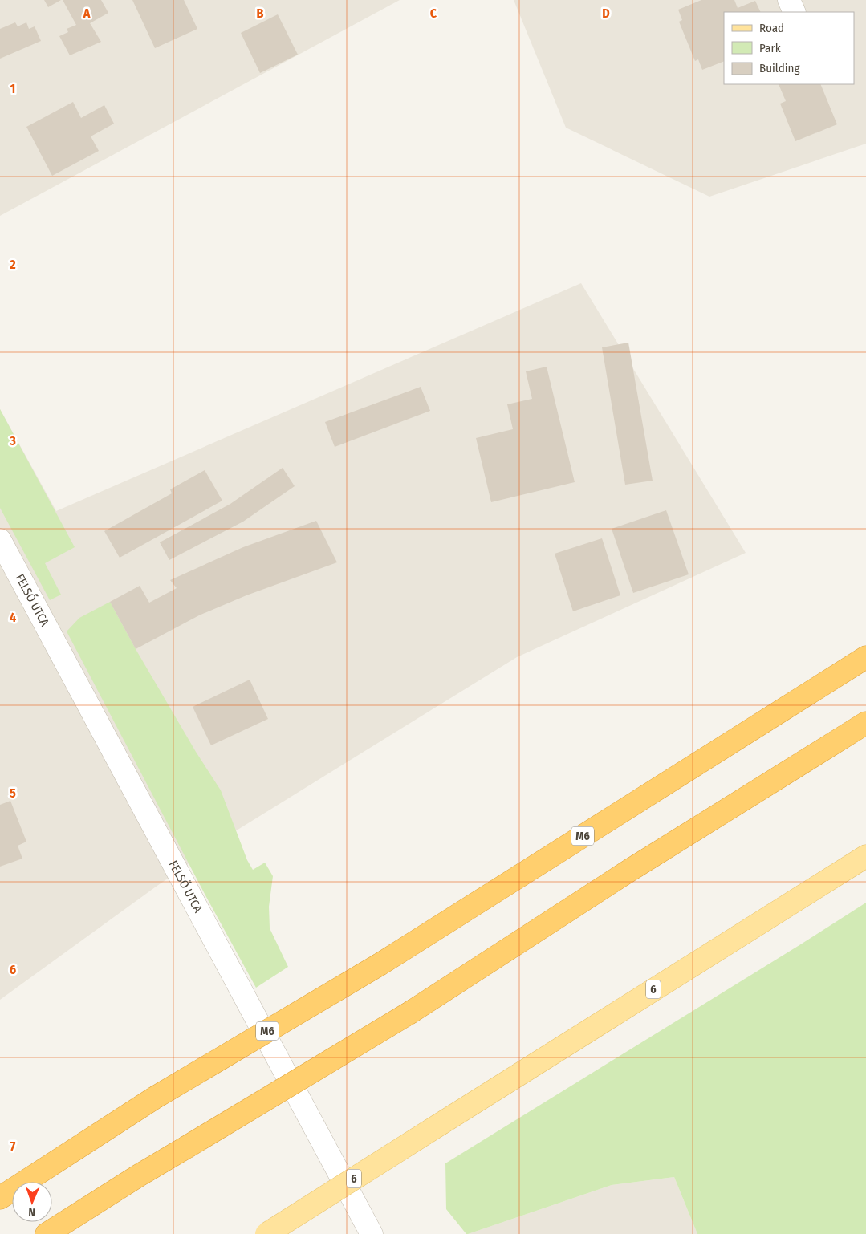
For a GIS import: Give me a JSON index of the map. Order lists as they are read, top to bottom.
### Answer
{
  "streets": {
    "highway": ["M6"],
    "main road": ["6"],
    "street": ["FELSŐ UTCA"]
  },
  "legend": ["Road", "Park", "Building"],
  "north": "bottom",
  "grid": {
    "columns": [
      "A",
      "B",
      "C",
      "D"
    ],
    "rows": [
      "1",
      "2",
      "3",
      "4",
      "5",
      "6",
      "7"
    ]
  }
}
